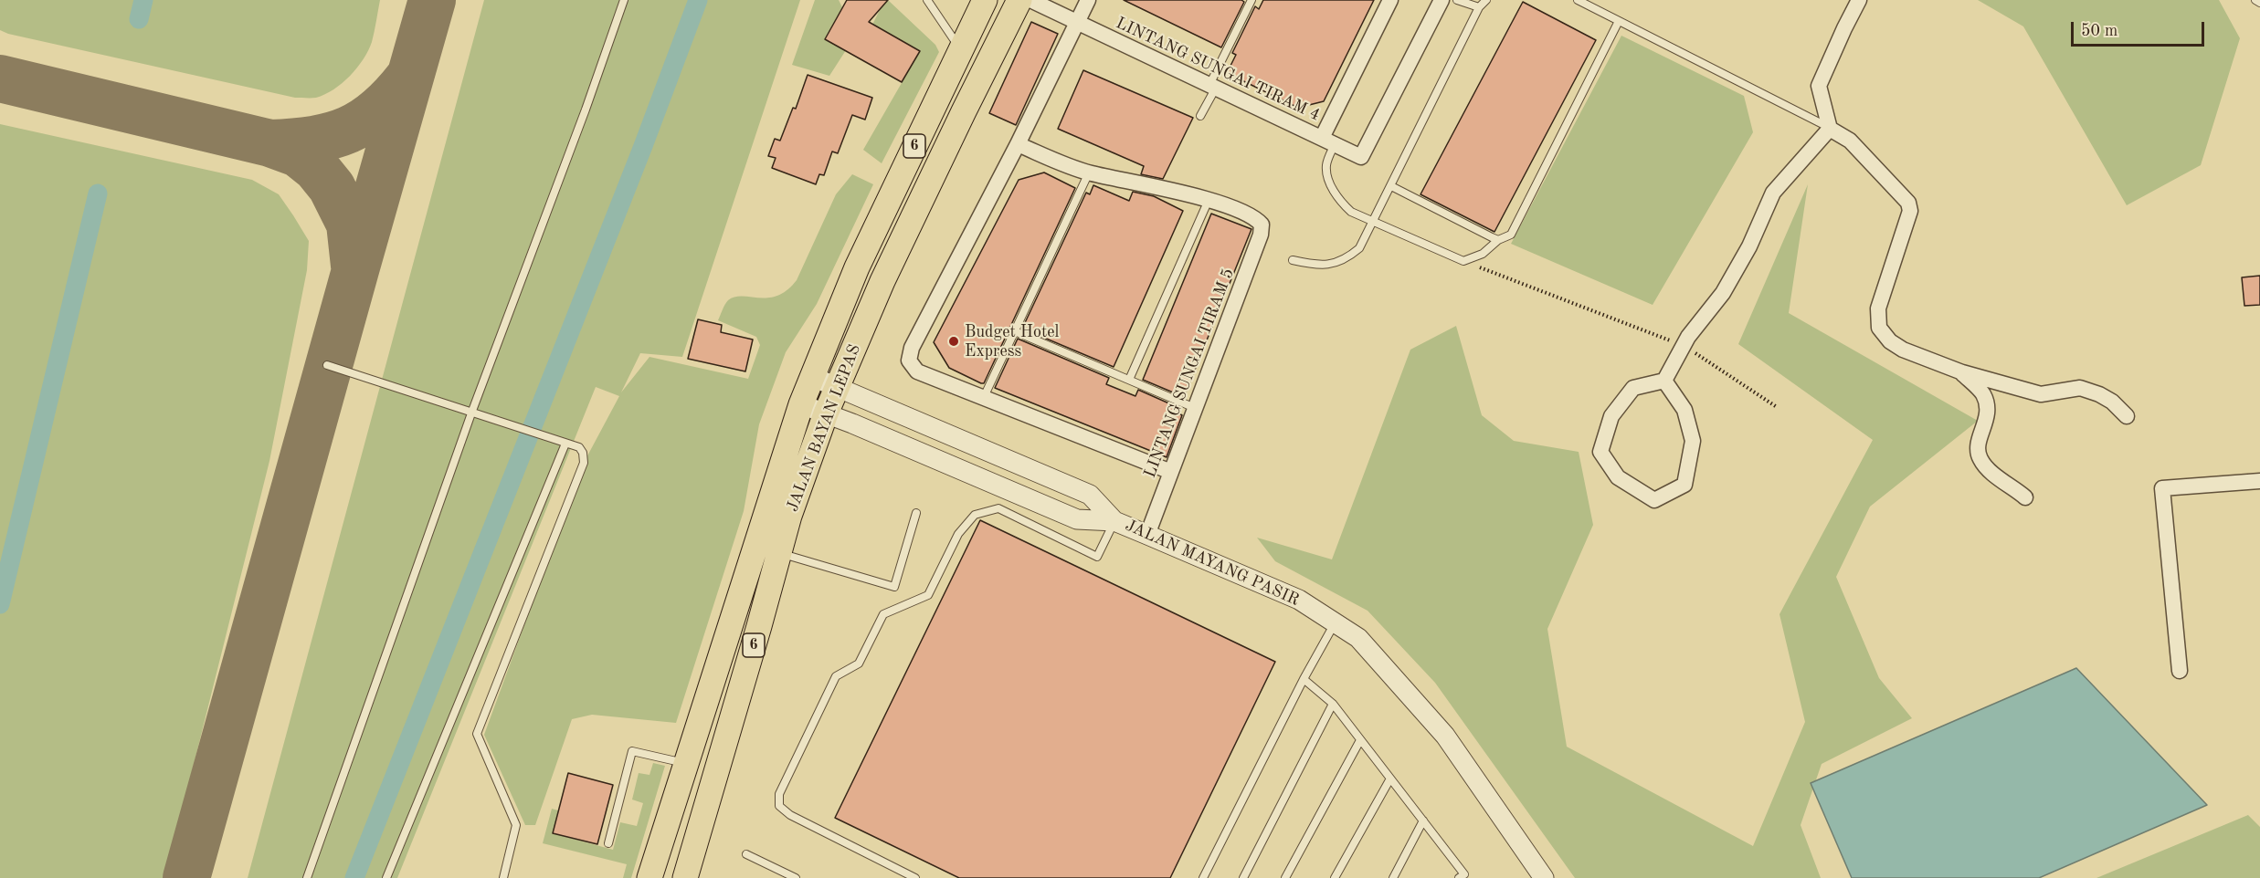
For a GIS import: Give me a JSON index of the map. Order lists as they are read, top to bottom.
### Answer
{
  "streets": {
    "highway": ["6", "JALAN BAYAN LEPAS"],
    "street": ["LINTANG SUNGAI TIRAM 4", "LINTANG SUNGAI TIRAM 5", "JALAN MAYANG PASIR"]
  },
  "crossings": [
    ["LINTANG SUNGAI TIRAM 5", "JALAN MAYANG PASIR"],
    ["JALAN BAYAN LEPAS", "JALAN MAYANG PASIR"]
  ],
  "places": ["Budget Hotel Express"],
  "scale_bar": "50 m"
}
